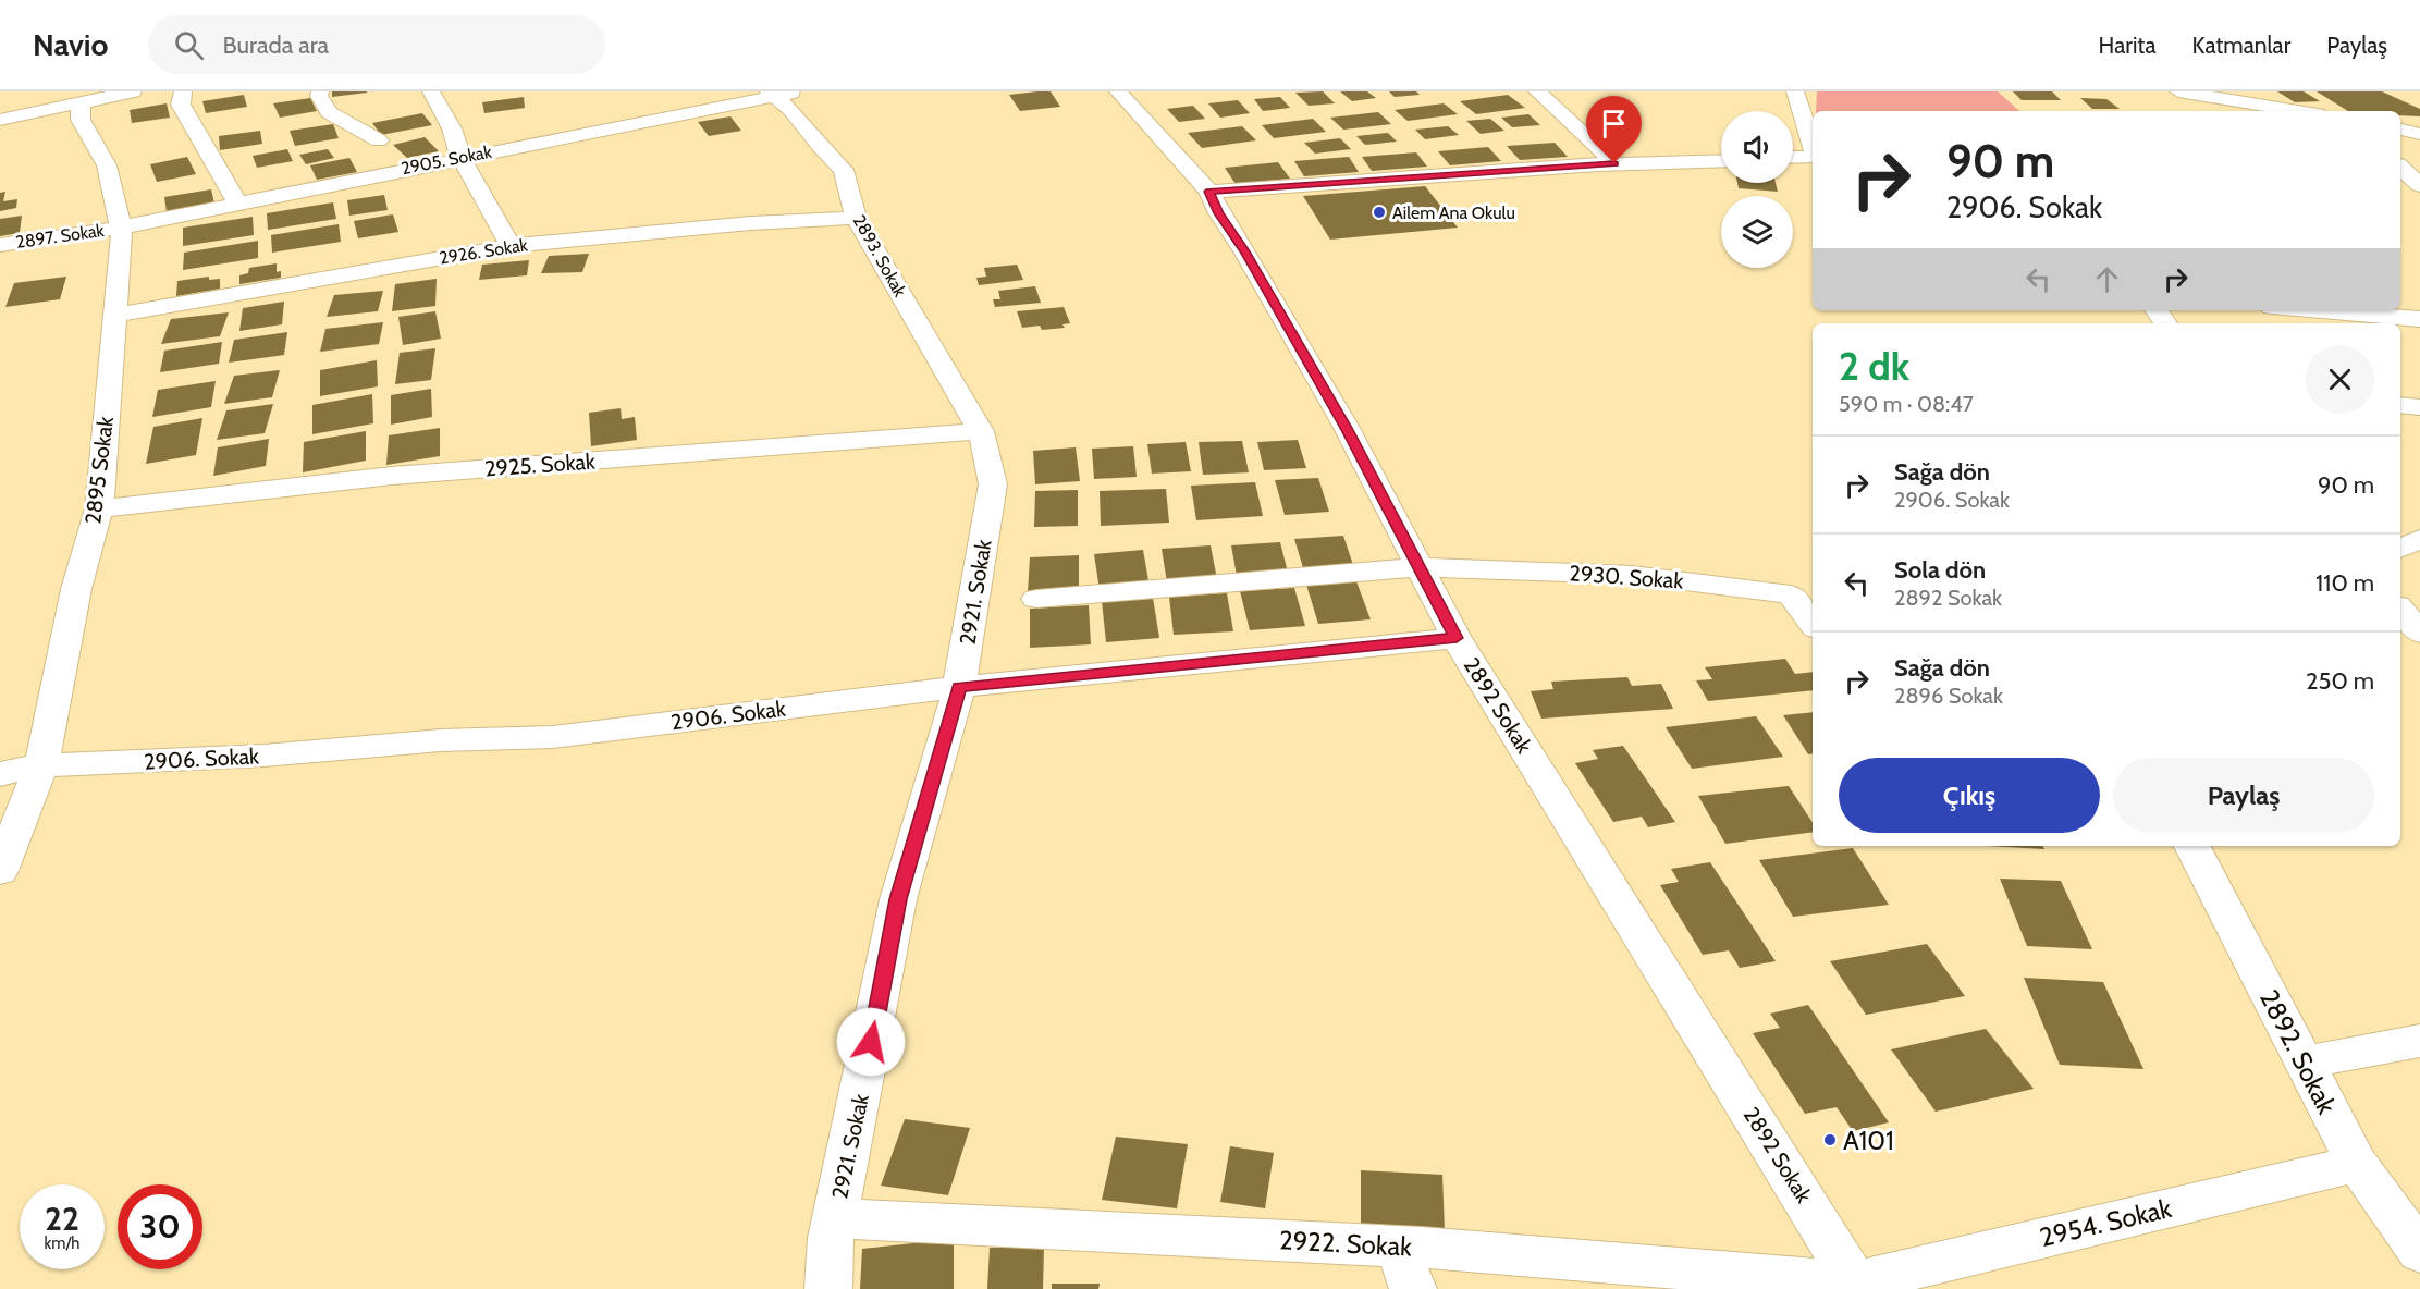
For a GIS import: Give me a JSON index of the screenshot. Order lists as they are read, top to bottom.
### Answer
{
  "streets": {
    "street": [
      "2905. Sokak",
      "2897. Sokak",
      "2926. Sokak",
      "2893. Sokak",
      "2925. Sokak",
      "2895 Sokak",
      "2930. Sokak",
      "2921. Sokak",
      "2892 Sokak",
      "2906. Sokak",
      "2892. Sokak",
      "2954. Sokak",
      "2922. Sokak"
    ]
  },
  "crossings": [
    ["2905. Sokak", "2897. Sokak"],
    ["2905. Sokak", "2893. Sokak"],
    ["2905. Sokak", "2895 Sokak"],
    ["2897. Sokak", "2895 Sokak"],
    ["2926. Sokak", "2893. Sokak"],
    ["2926. Sokak", "2895 Sokak"],
    ["2893. Sokak", "2925. Sokak"],
    ["2893. Sokak", "2921. Sokak"],
    ["2925. Sokak", "2895 Sokak"],
    ["2925. Sokak", "2921. Sokak"],
    ["2895 Sokak", "2906. Sokak"],
    ["2930. Sokak", "2892 Sokak"],
    ["2921. Sokak", "2906. Sokak"],
    ["2921. Sokak", "2922. Sokak"],
    ["2892 Sokak", "2906. Sokak"],
    ["2892 Sokak", "2954. Sokak"],
    ["2892 Sokak", "2922. Sokak"],
    ["2892. Sokak", "2954. Sokak"],
    ["2954. Sokak", "2922. Sokak"]
  ],
  "places": ["Ailem Ana Okulu", "A101"],
  "page": {
    "header": "Navio",
    "search": "Burada ara",
    "nav": ["Harita", "Katmanlar", "Paylaş"],
    "turn": ["90 m", "2906. Sokak"],
    "heading": ["2 dk", "590 m · 08:47"],
    "list": [
      {
        "name": "Sağa dön",
        "note": "2906. Sokak",
        "value": "90 m"
      },
      {
        "name": "Sola dön",
        "note": "2892 Sokak",
        "value": "110 m"
      },
      {
        "name": "Sağa dön",
        "note": "2896 Sokak",
        "value": "250 m"
      }
    ],
    "buttons": ["Çıkış", "Paylaş"],
    "speed": "22 km/h",
    "limit": "30"
  }
}
